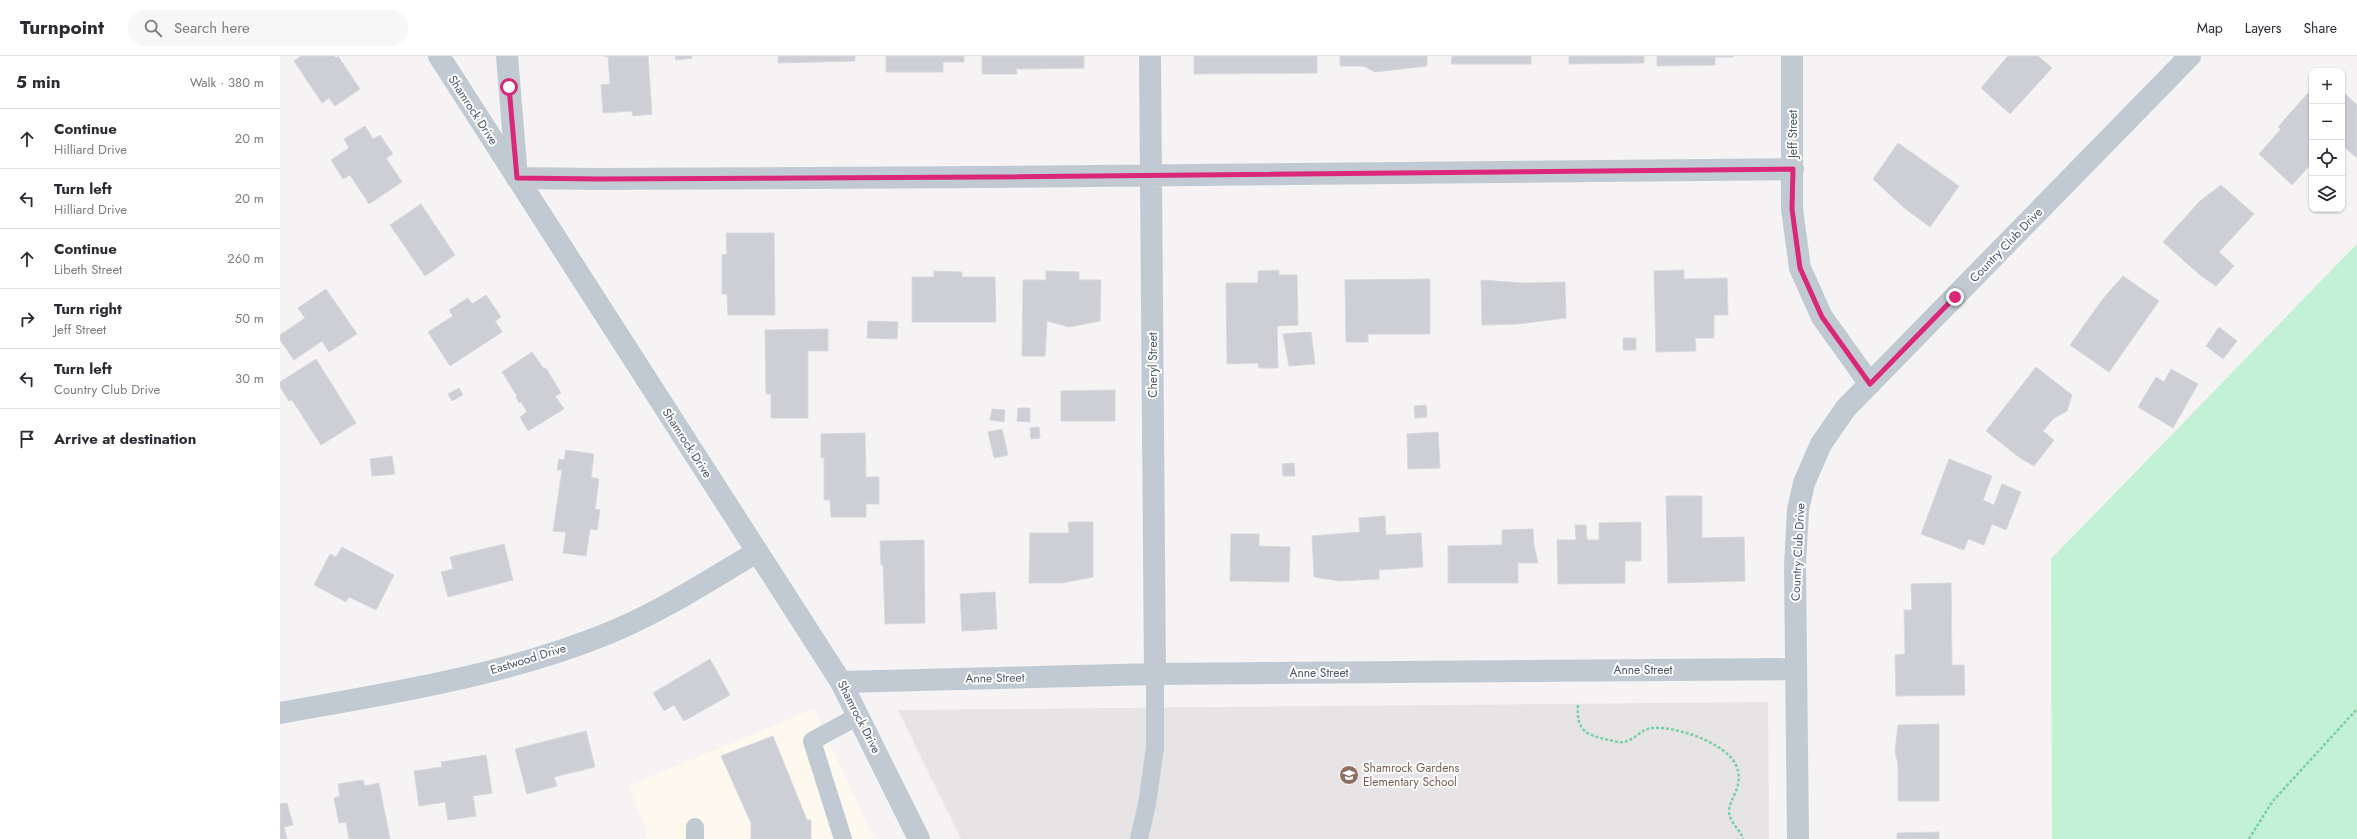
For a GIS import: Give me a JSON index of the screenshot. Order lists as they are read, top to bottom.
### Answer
{
  "streets": {
    "street": [
      "Shamrock Drive",
      "Jeff Street",
      "Country Club Drive",
      "Cheryl Street",
      "Eastwood Drive",
      "Anne Street"
    ]
  },
  "crossings": [
    ["Shamrock Drive", "Eastwood Drive"],
    ["Shamrock Drive", "Anne Street"],
    ["Jeff Street", "Country Club Drive"],
    ["Country Club Drive", "Anne Street"],
    ["Cheryl Street", "Anne Street"]
  ],
  "places": {
    "school or university": ["Shamrock Gardens Elementary School"]
  },
  "page": {
    "header": "Turnpoint",
    "search": "Search here",
    "nav": ["Map", "Layers", "Share"],
    "heading": ["5 min", "Walk · 380 m"],
    "map_buttons": ["+", "−"],
    "list": [
      ["Continue", "Hilliard Drive", "20 m"],
      ["Turn left", "Hilliard Drive", "20 m"],
      ["Continue", "Libeth Street", "260 m"],
      ["Turn right", "Jeff Street", "50 m"],
      ["Turn left", "Country Club Drive", "30 m"],
      "Arrive at destination"
    ]
  }
}
